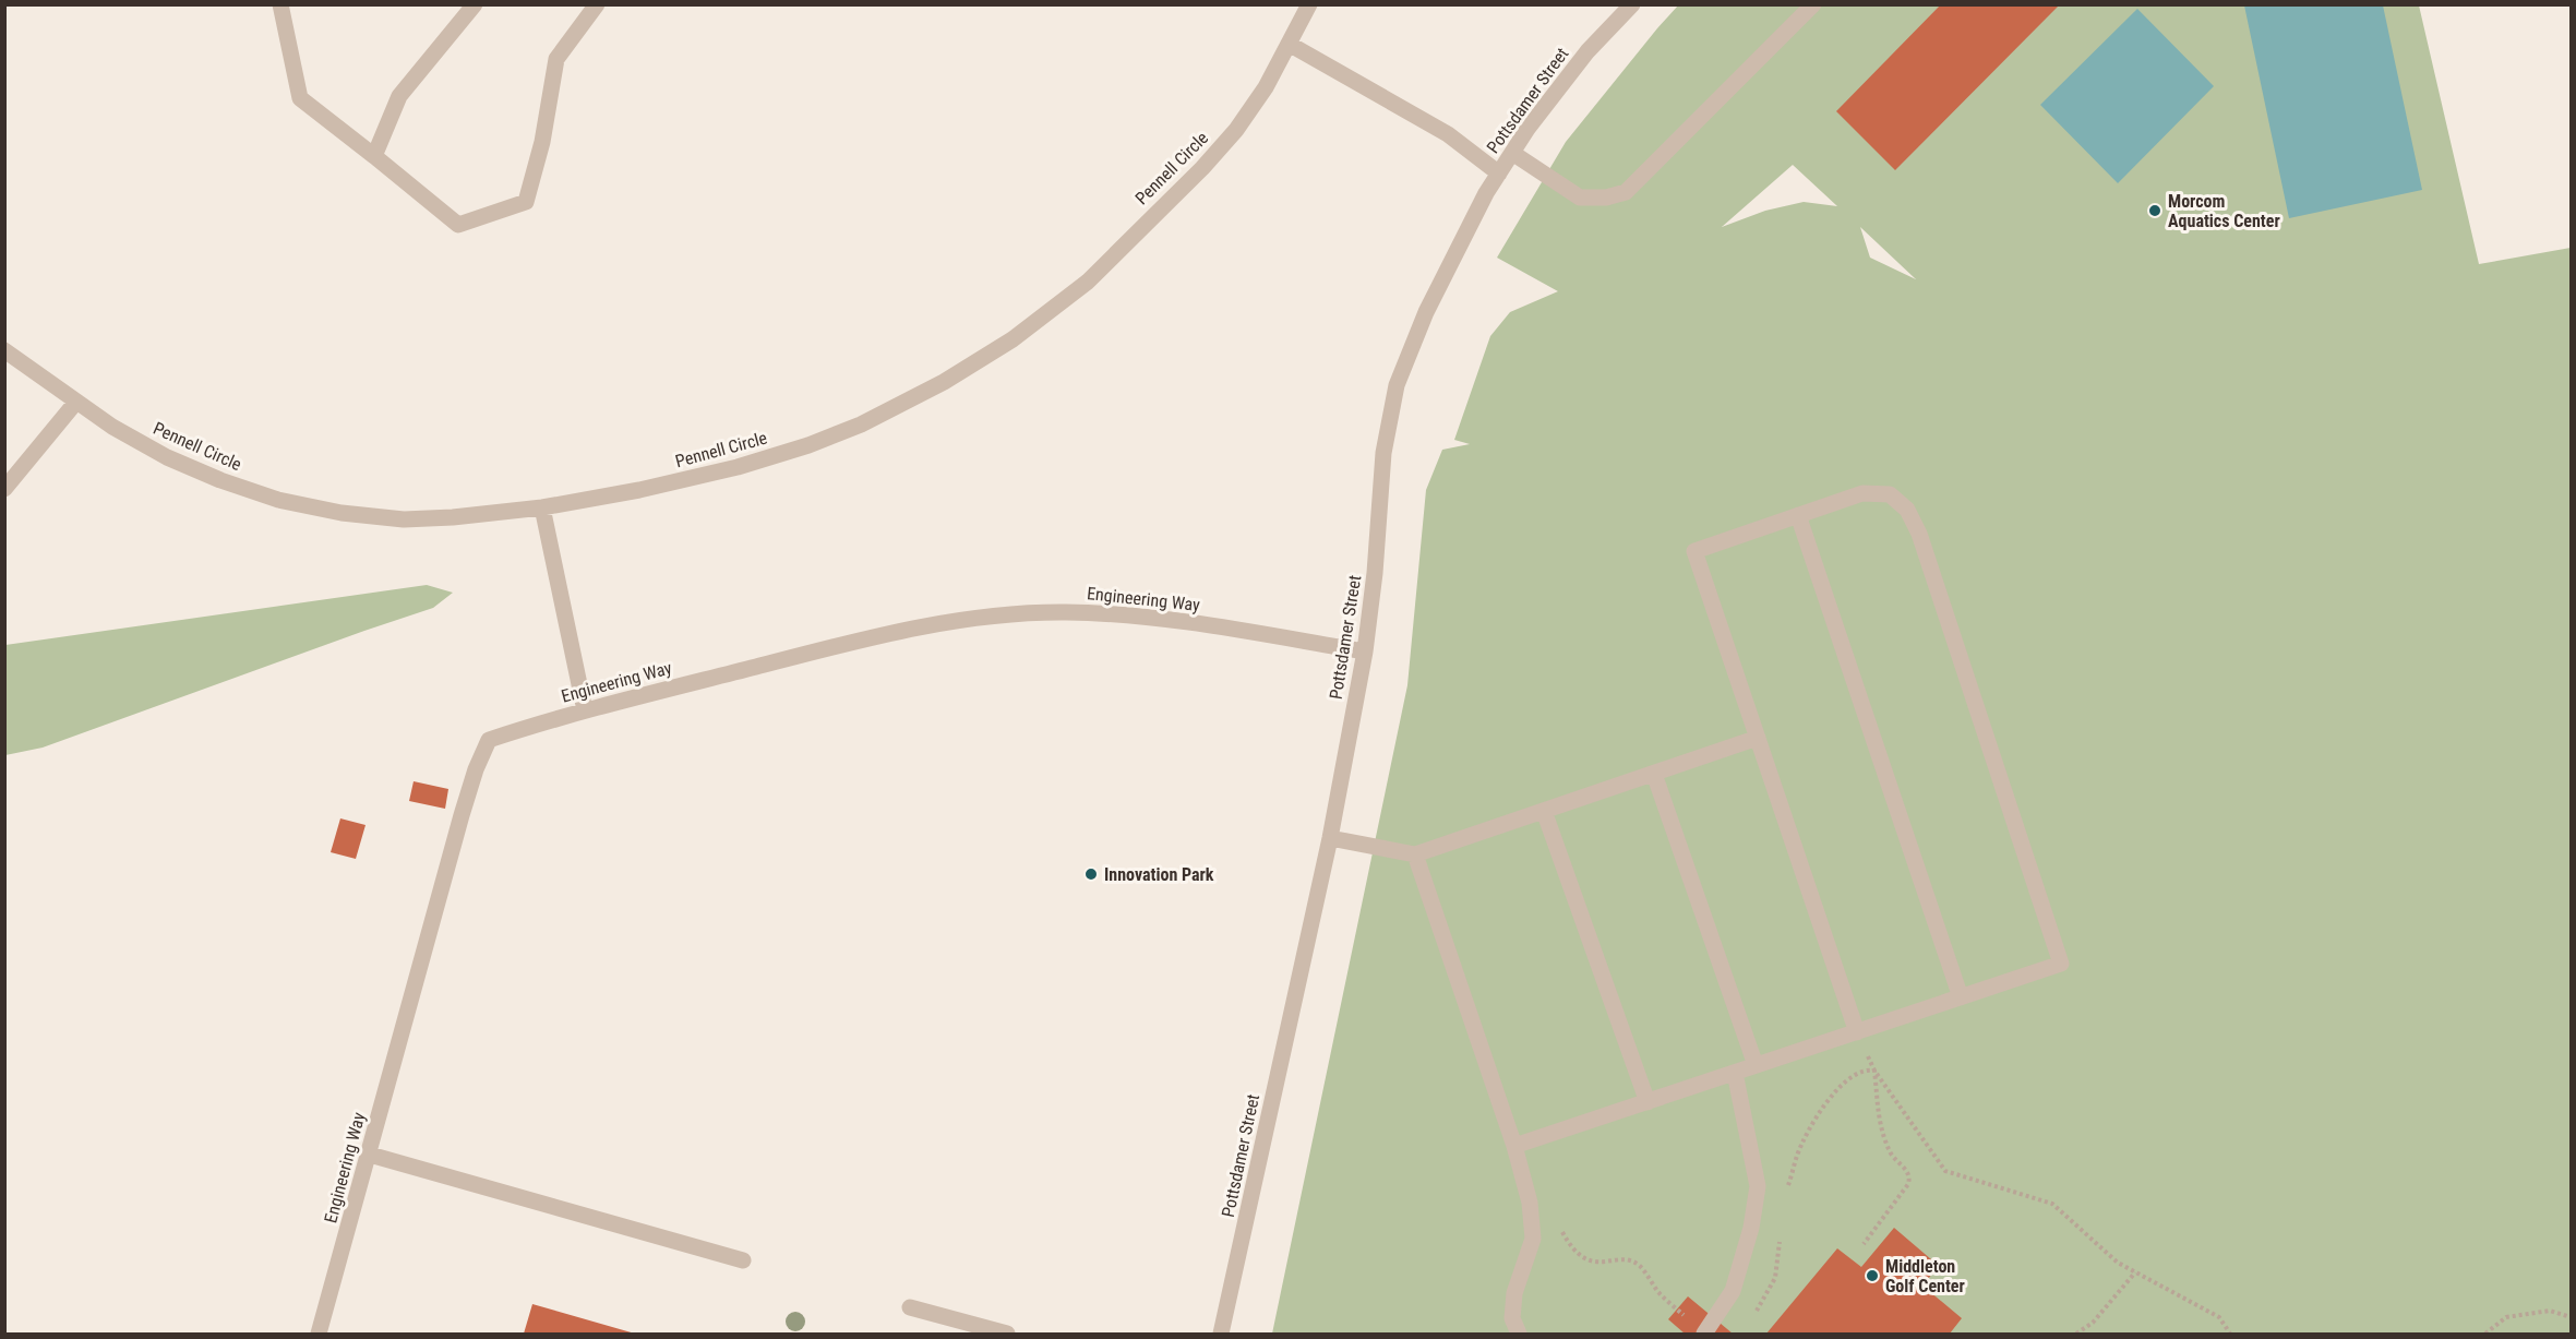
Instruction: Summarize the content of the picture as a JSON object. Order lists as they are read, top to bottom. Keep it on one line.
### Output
{"streets":{"street":["Pottsdamer Street","Pennell Circle","Engineering Way"]},"crossings":[["Pottsdamer Street","Engineering Way"]],"places":["Morcom Aquatics Center","Innovation Park","Middleton Golf Center"]}
